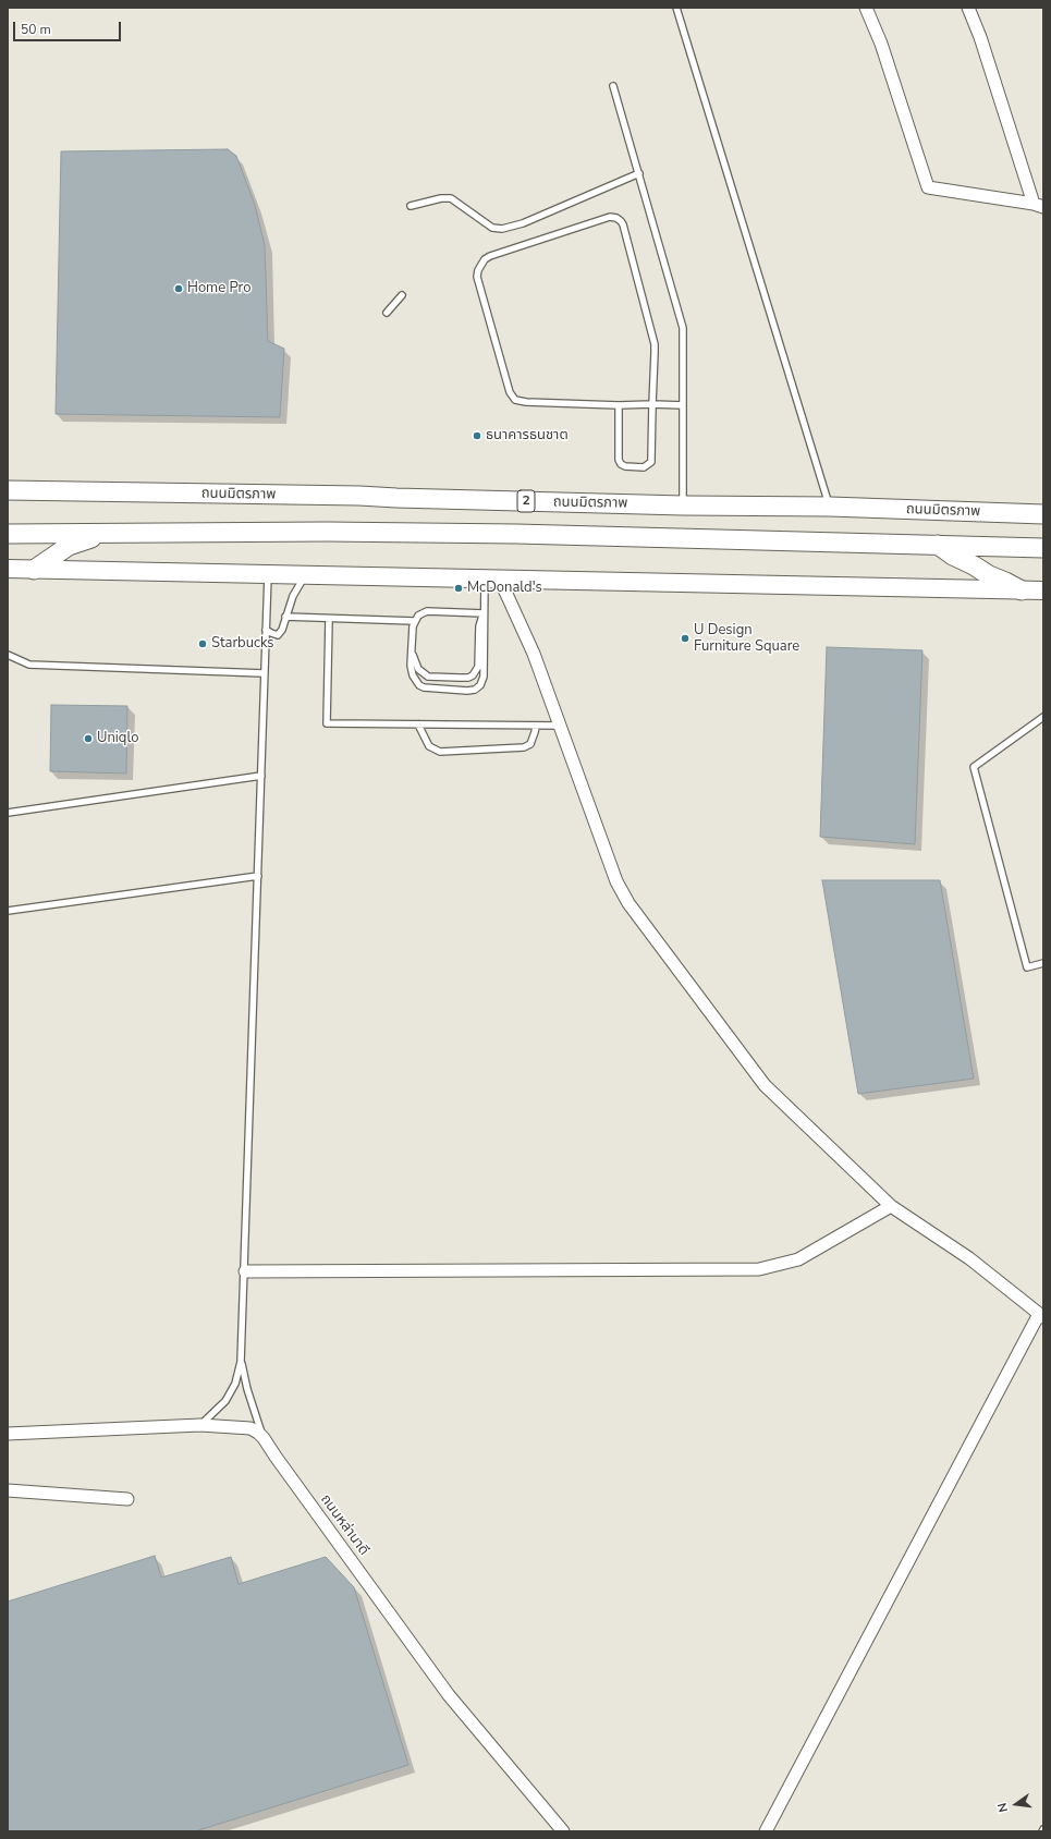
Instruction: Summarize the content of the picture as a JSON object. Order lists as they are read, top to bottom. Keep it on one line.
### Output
{"streets":{"main road":["ถนนมิตรภาพ","2"],"street":["ถนนหล่านาดี"]},"places":["Home Pro","ธนาคารธนชาต","McDonald's","U Design Furniture Square","Starbucks","Uniqlo"],"scale_bar":"50 m","north":"left"}
